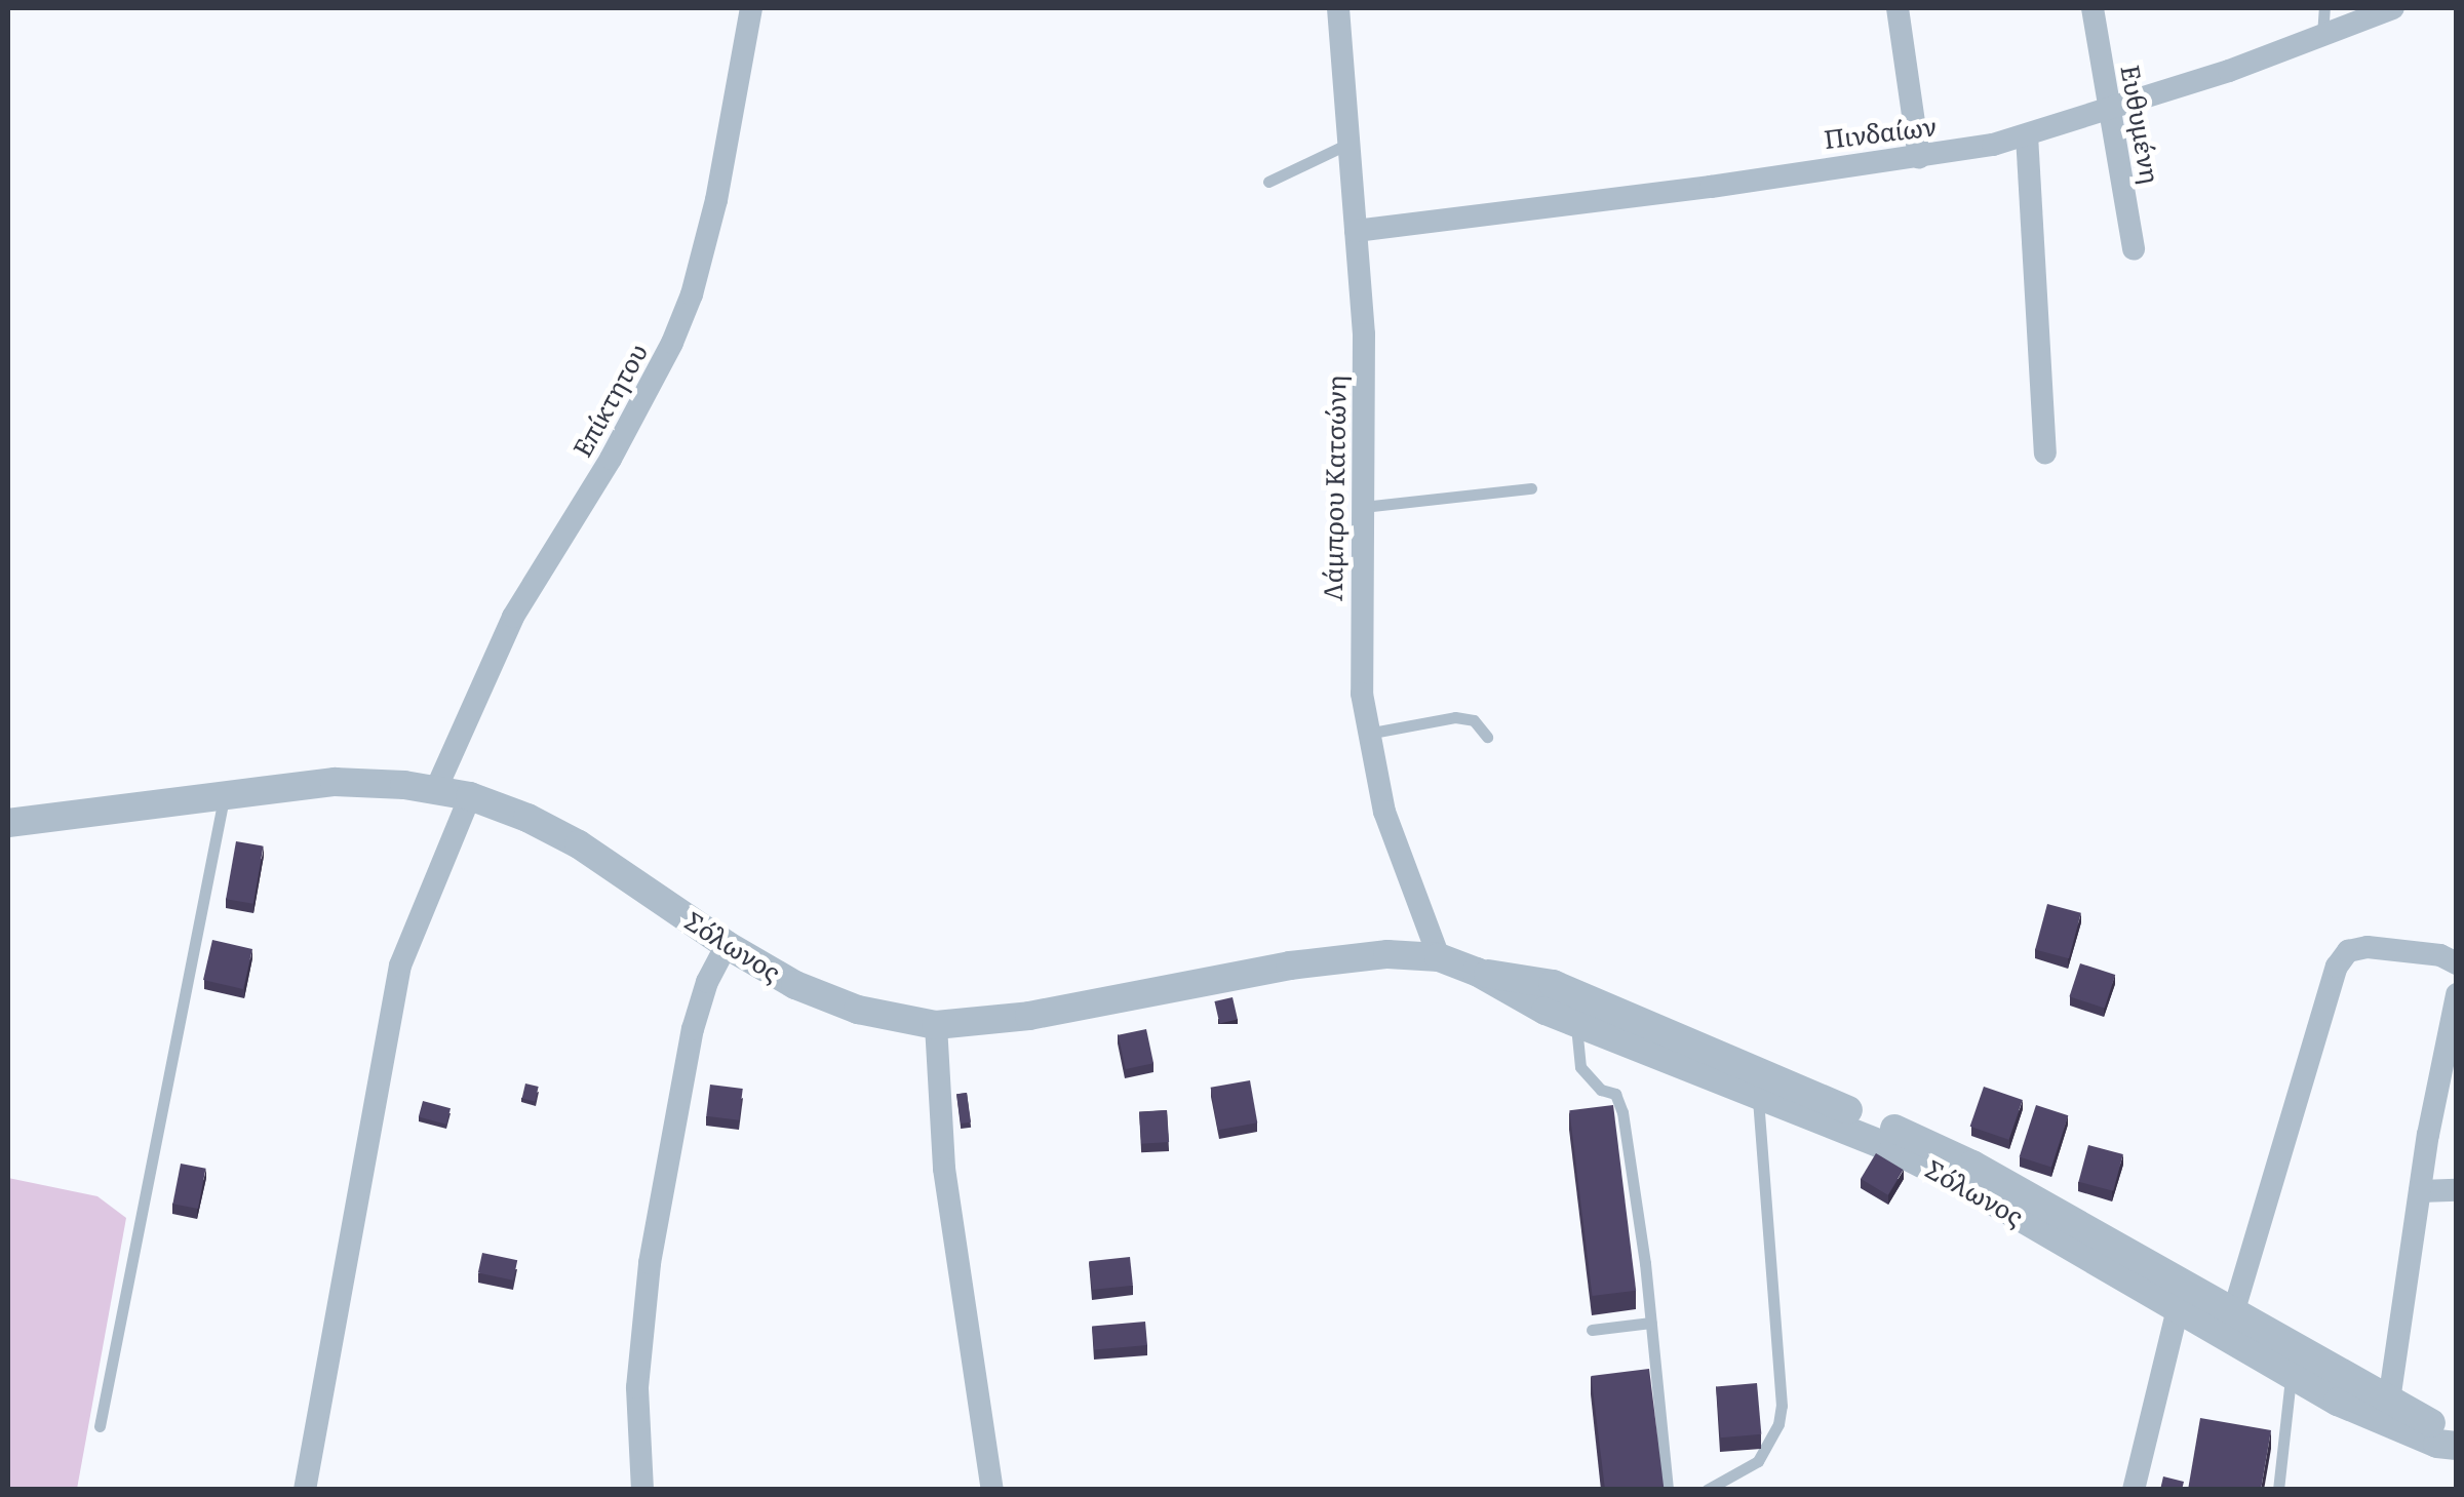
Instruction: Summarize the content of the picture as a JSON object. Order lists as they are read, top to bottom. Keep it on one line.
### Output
{"streets":{"street":["Ευθυμένη","Πινδαίων","Επίκτητου","Λάμπρου Κατσώνη","Σόλωνος"]},"crossings":[["Ευθυμένη","Πινδαίων"],["Πινδαίων","Λάμπρου Κατσώνη"],["Επίκτητου","Σόλωνος"],["Λάμπρου Κατσώνη","Σόλωνος"]]}
